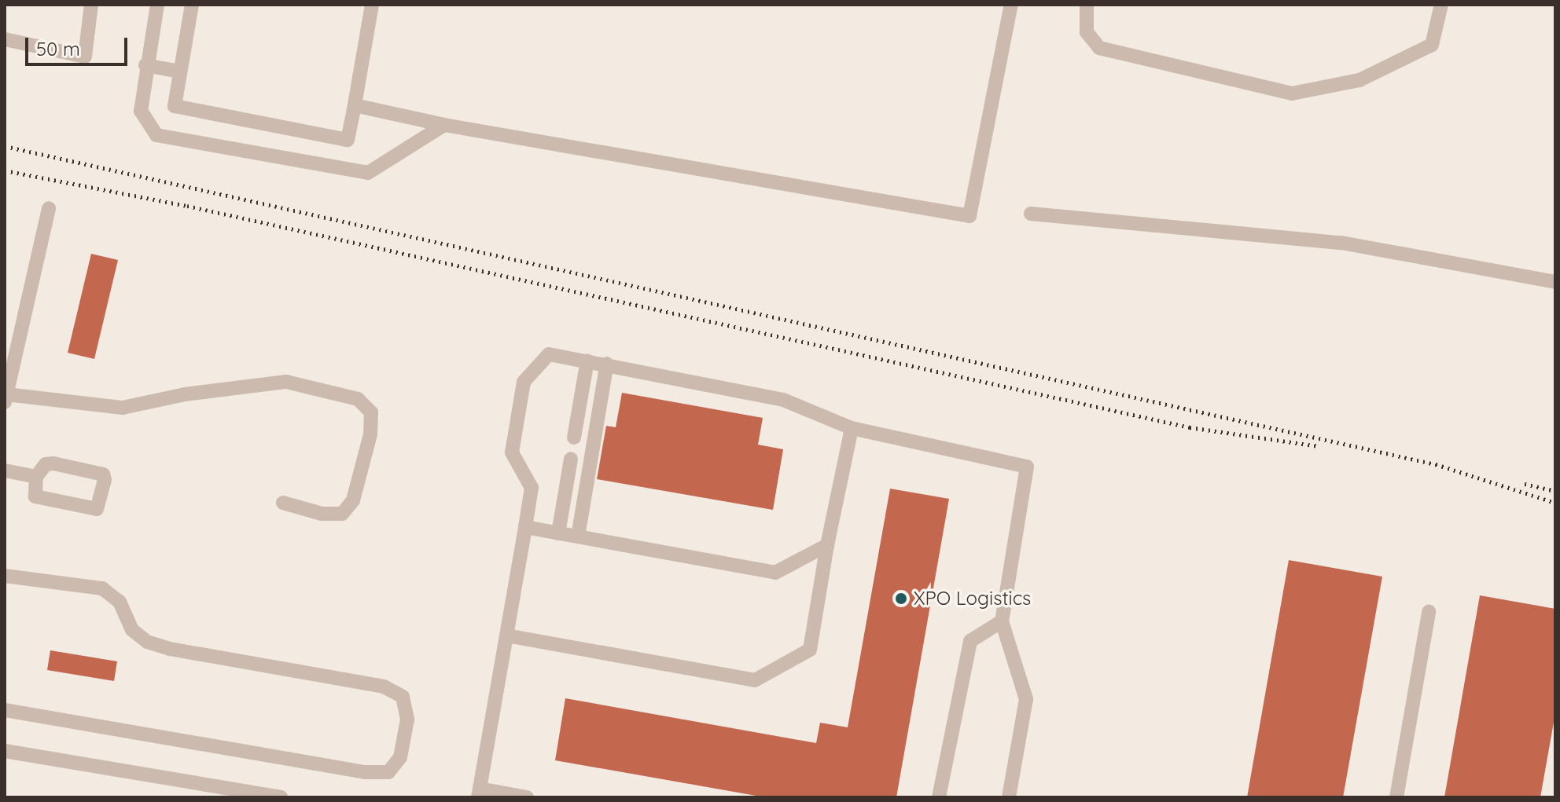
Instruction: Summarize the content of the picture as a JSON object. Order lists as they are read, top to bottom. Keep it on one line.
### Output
{"places":["XPO Logistics"],"scale_bar":"50 m"}
